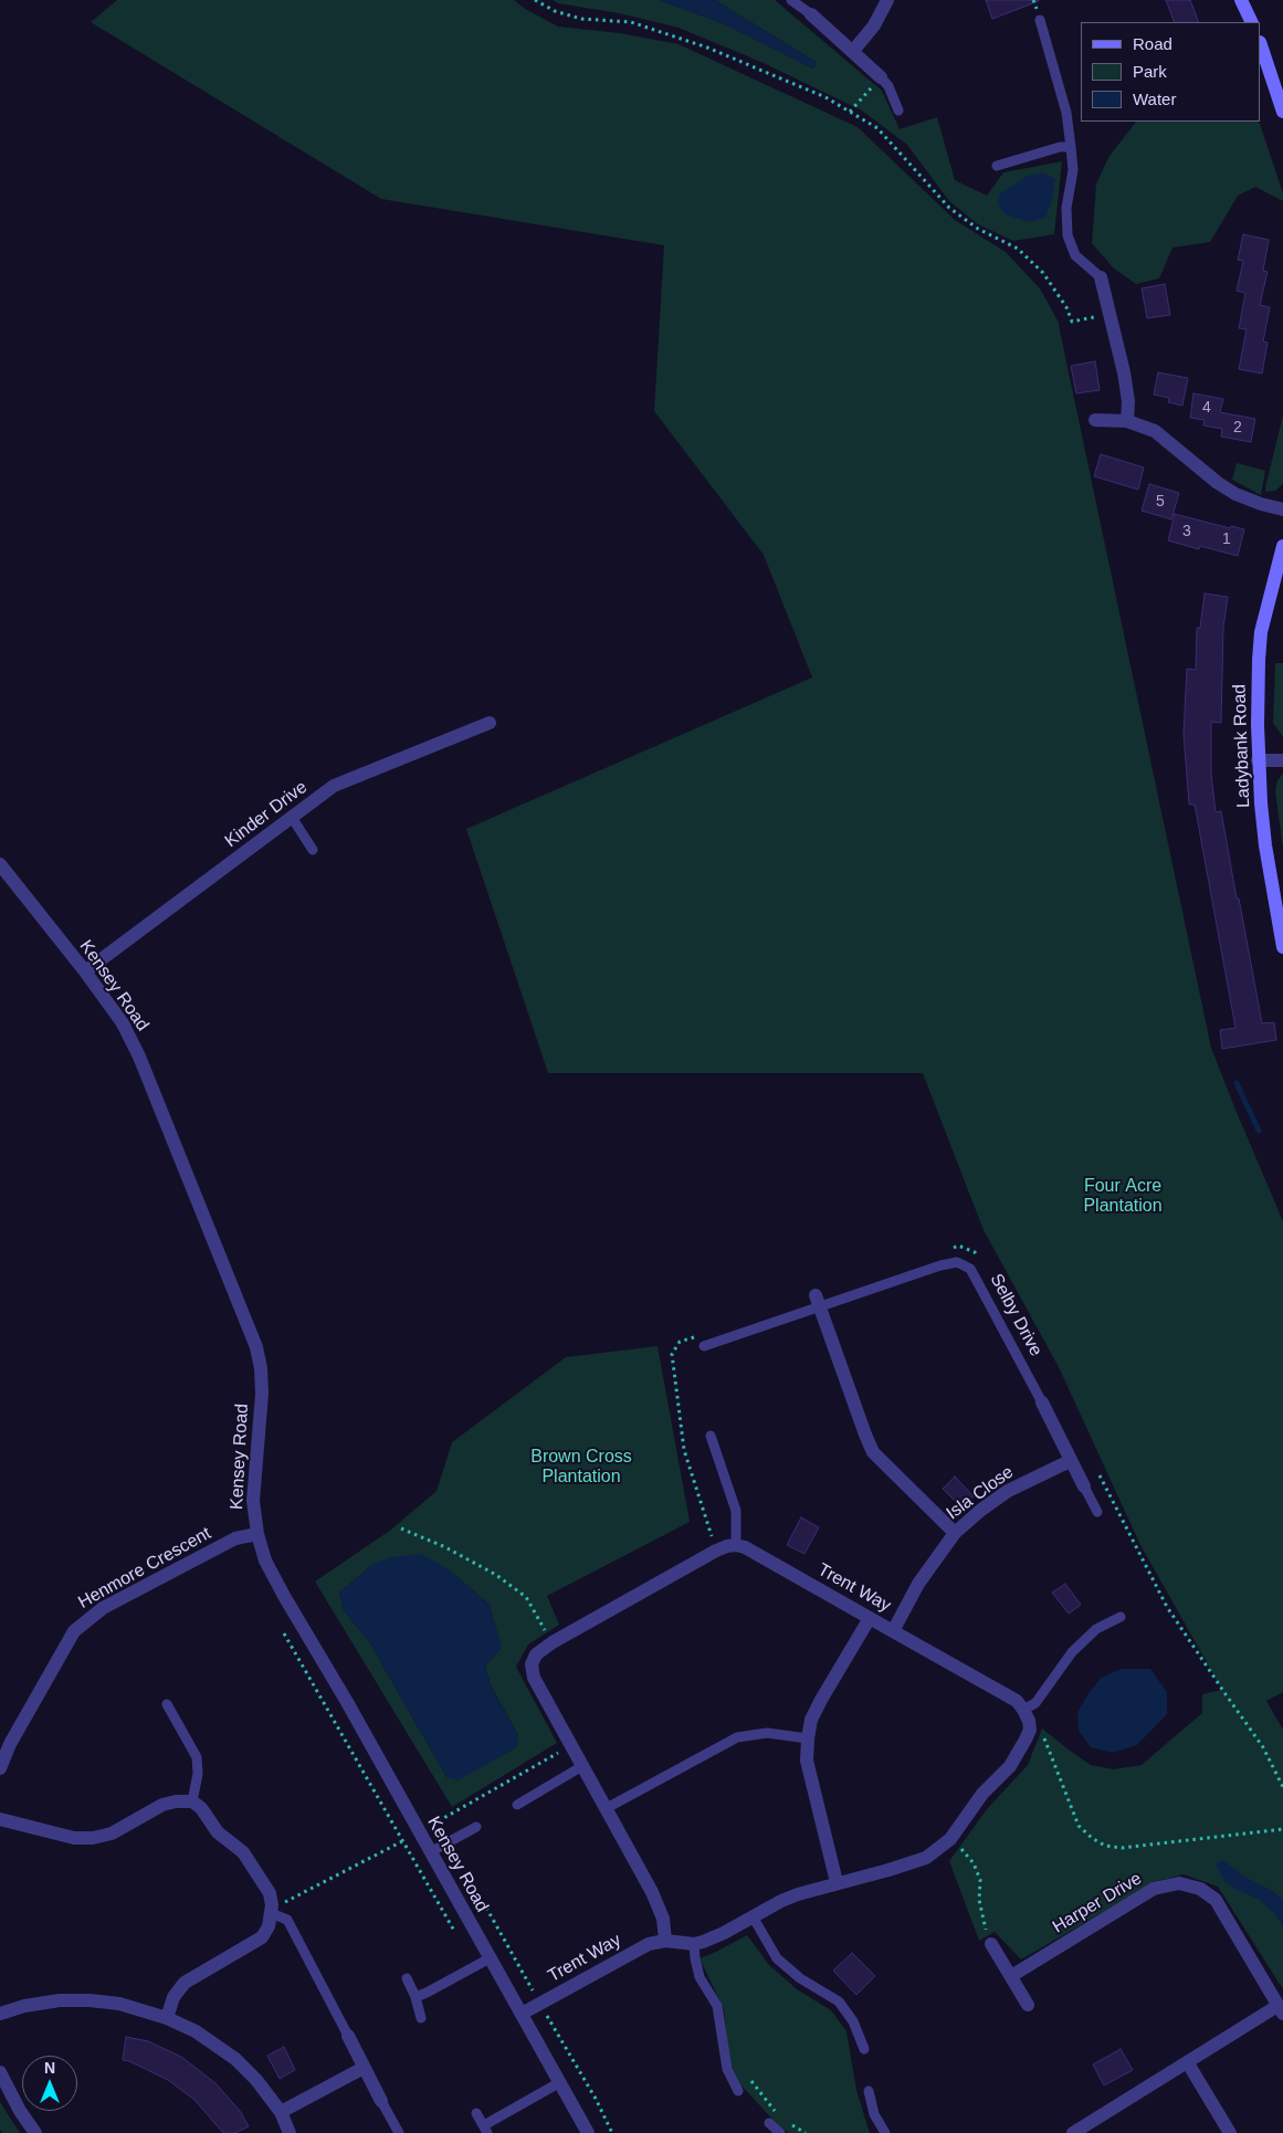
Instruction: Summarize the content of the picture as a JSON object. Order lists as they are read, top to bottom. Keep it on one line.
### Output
{"streets":{"street":["Ladybank Road","Kinder Drive","Kensey Road","Isla Close","Henmore Crescent","Trent Way","Harper Drive"],"lane":["Selby Drive"]},"crossings":[["Kinder Drive","Kensey Road"],["Kensey Road","Henmore Crescent"],["Kensey Road","Trent Way"],["Isla Close","Trent Way"]],"parks":["Four Acre Plantation","Brown Cross Plantation"],"house_numbers":["4","2","5","3","1"],"legend":["Road","Park","Water"],"north":"top"}
